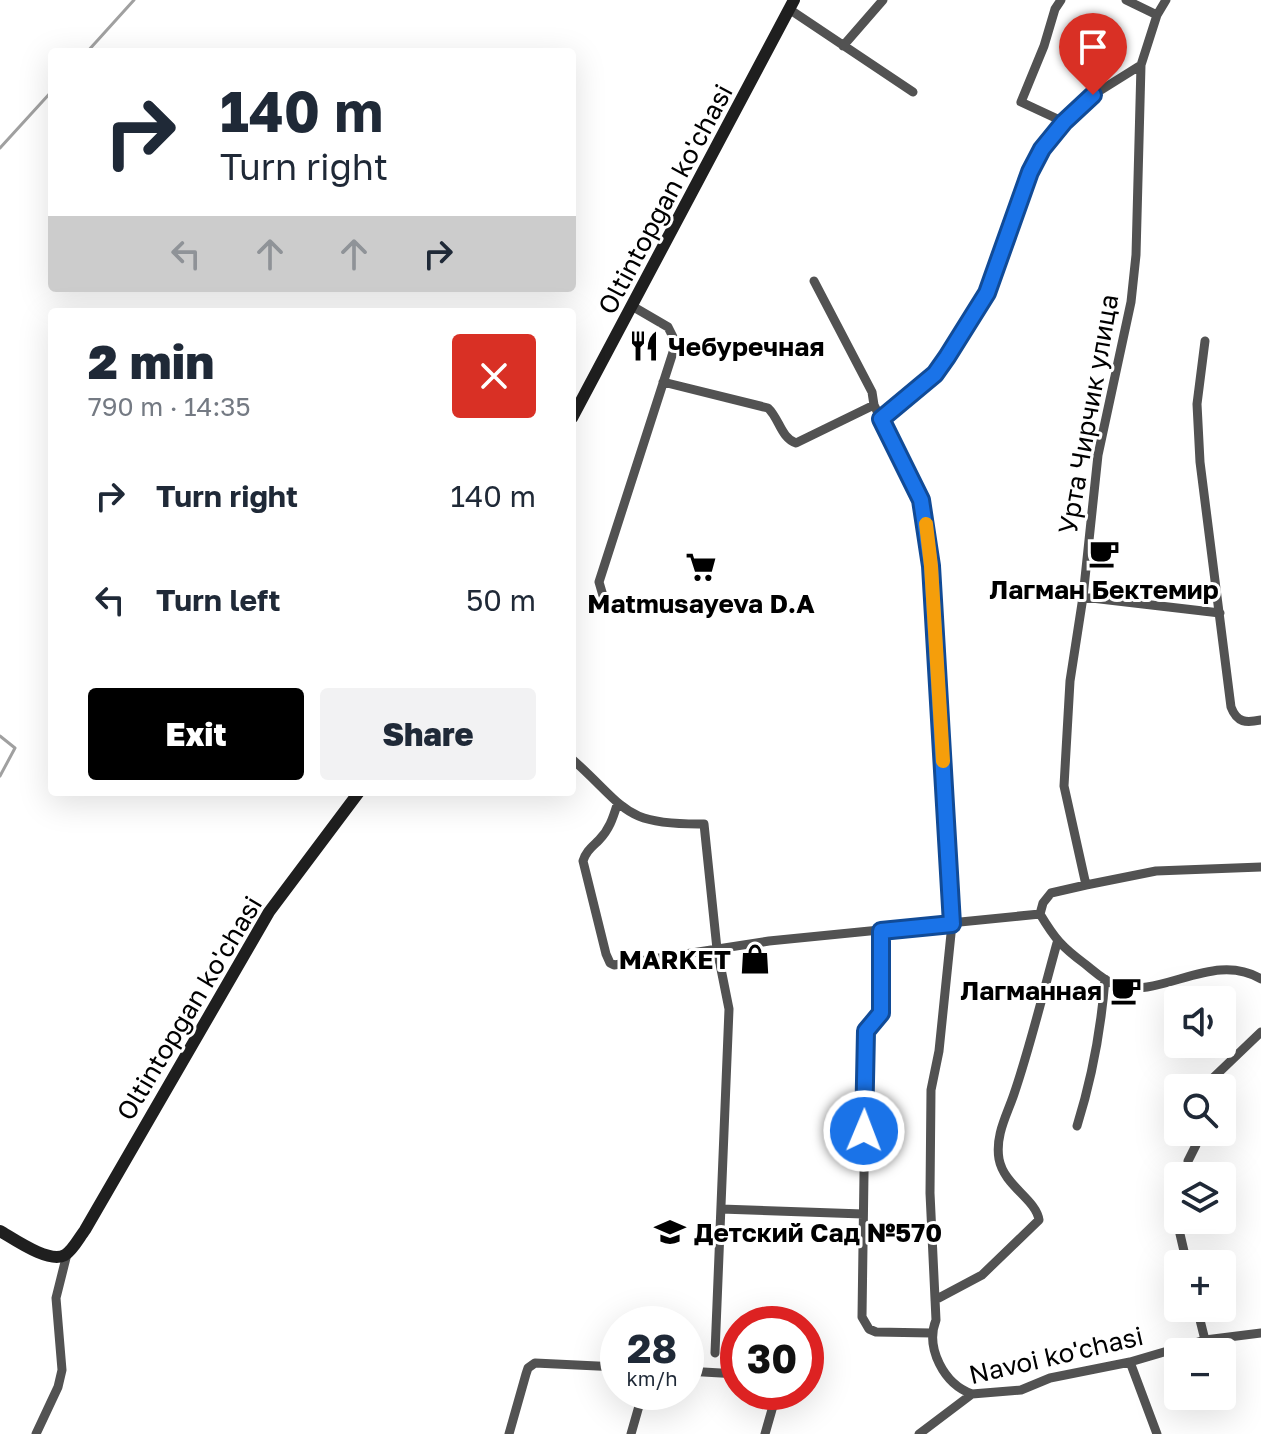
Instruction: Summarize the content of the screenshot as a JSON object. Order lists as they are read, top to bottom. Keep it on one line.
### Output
{"streets":{"street":["Oltintopgan ko'chasi","Урта Чирчик улица","Navoi ko'chasi"]},"places":{"restaurant":["Чебуречная"],"cafe":["Лагман Бектемир","Лагманная"],"supermarket":["Matmusayeva D.A"],"shop":["MARKET"],"school or university":["Детский Сад №570"]},"page":{"turn":["140 m","Turn right"],"heading":["2 min","790 m · 14:35"],"list":[{"name":"Turn right","value":"140 m"},{"name":"Turn left","value":"50 m"}],"buttons":["Exit","Share"],"map_buttons":["+","−"],"speed":"28 km/h","limit":"30"}}
